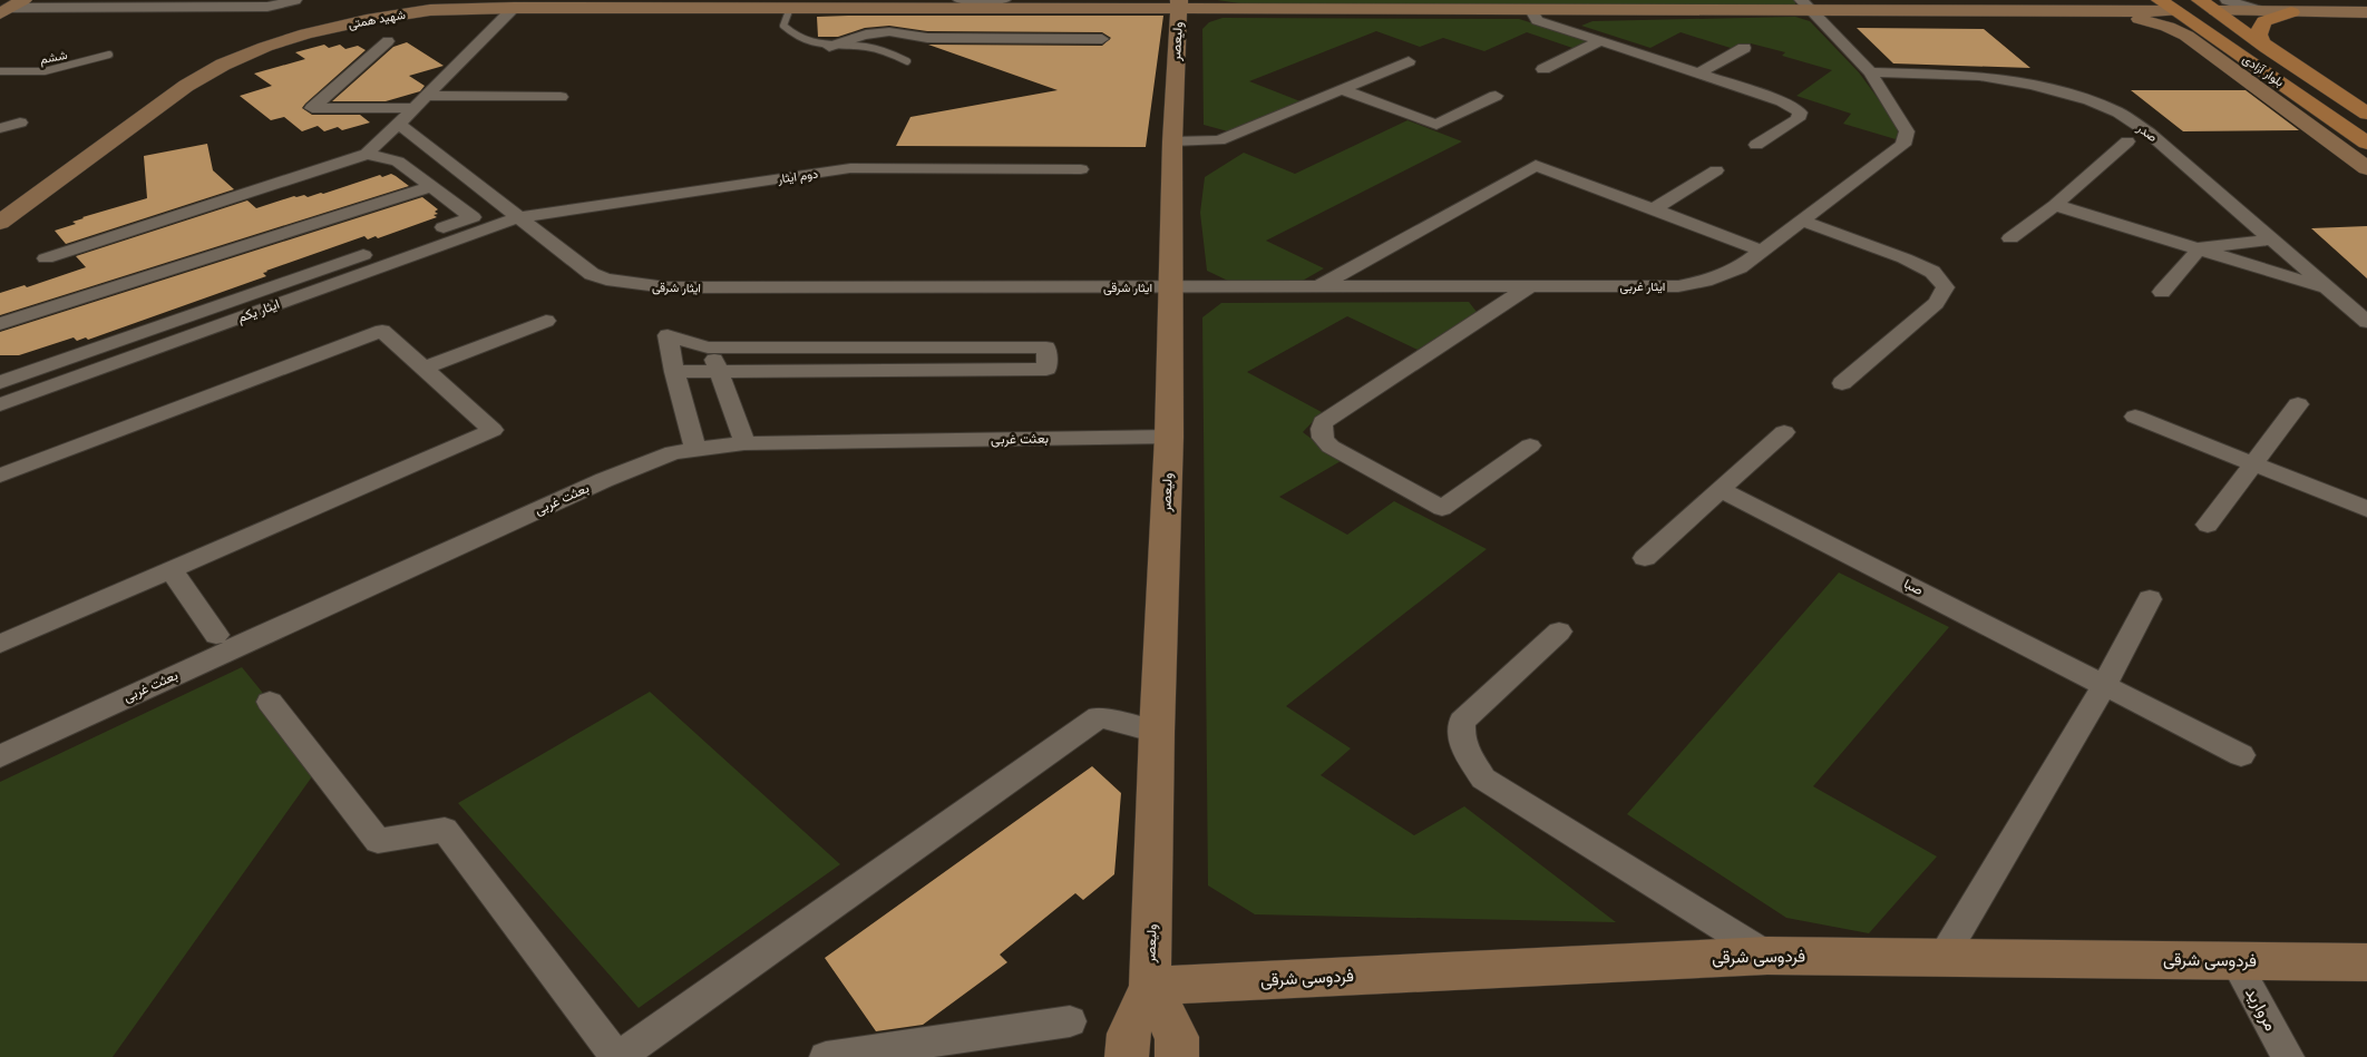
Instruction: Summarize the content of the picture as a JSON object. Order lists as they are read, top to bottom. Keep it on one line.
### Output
{"streets":{"main road":["شهید همتی","ولیعصر","بلوار آزادی","فردوسی شرقی"],"street":["صدر","دوم ایثار","ایثار غربی","ایثار شرقی","ایثار یکم","بعثت غربی","صبا","مروارید"],"lane":["ششم"]},"crossings":[["شهید همتی","ولیعصر"],["شهید همتی","ایثار غربی"],["ولیعصر","ایثار غربی"],["ولیعصر","ایثار شرقی"],["ولیعصر","بعثت غربی"],["ولیعصر","فردوسی شرقی"],["صدر","ایثار غربی"],["دوم ایثار","ایثار شرقی"],["دوم ایثار","ایثار یکم"],["ایثار غربی","ایثار شرقی"],["ایثار شرقی","ایثار یکم"],["فردوسی شرقی","مروارید"]]}
